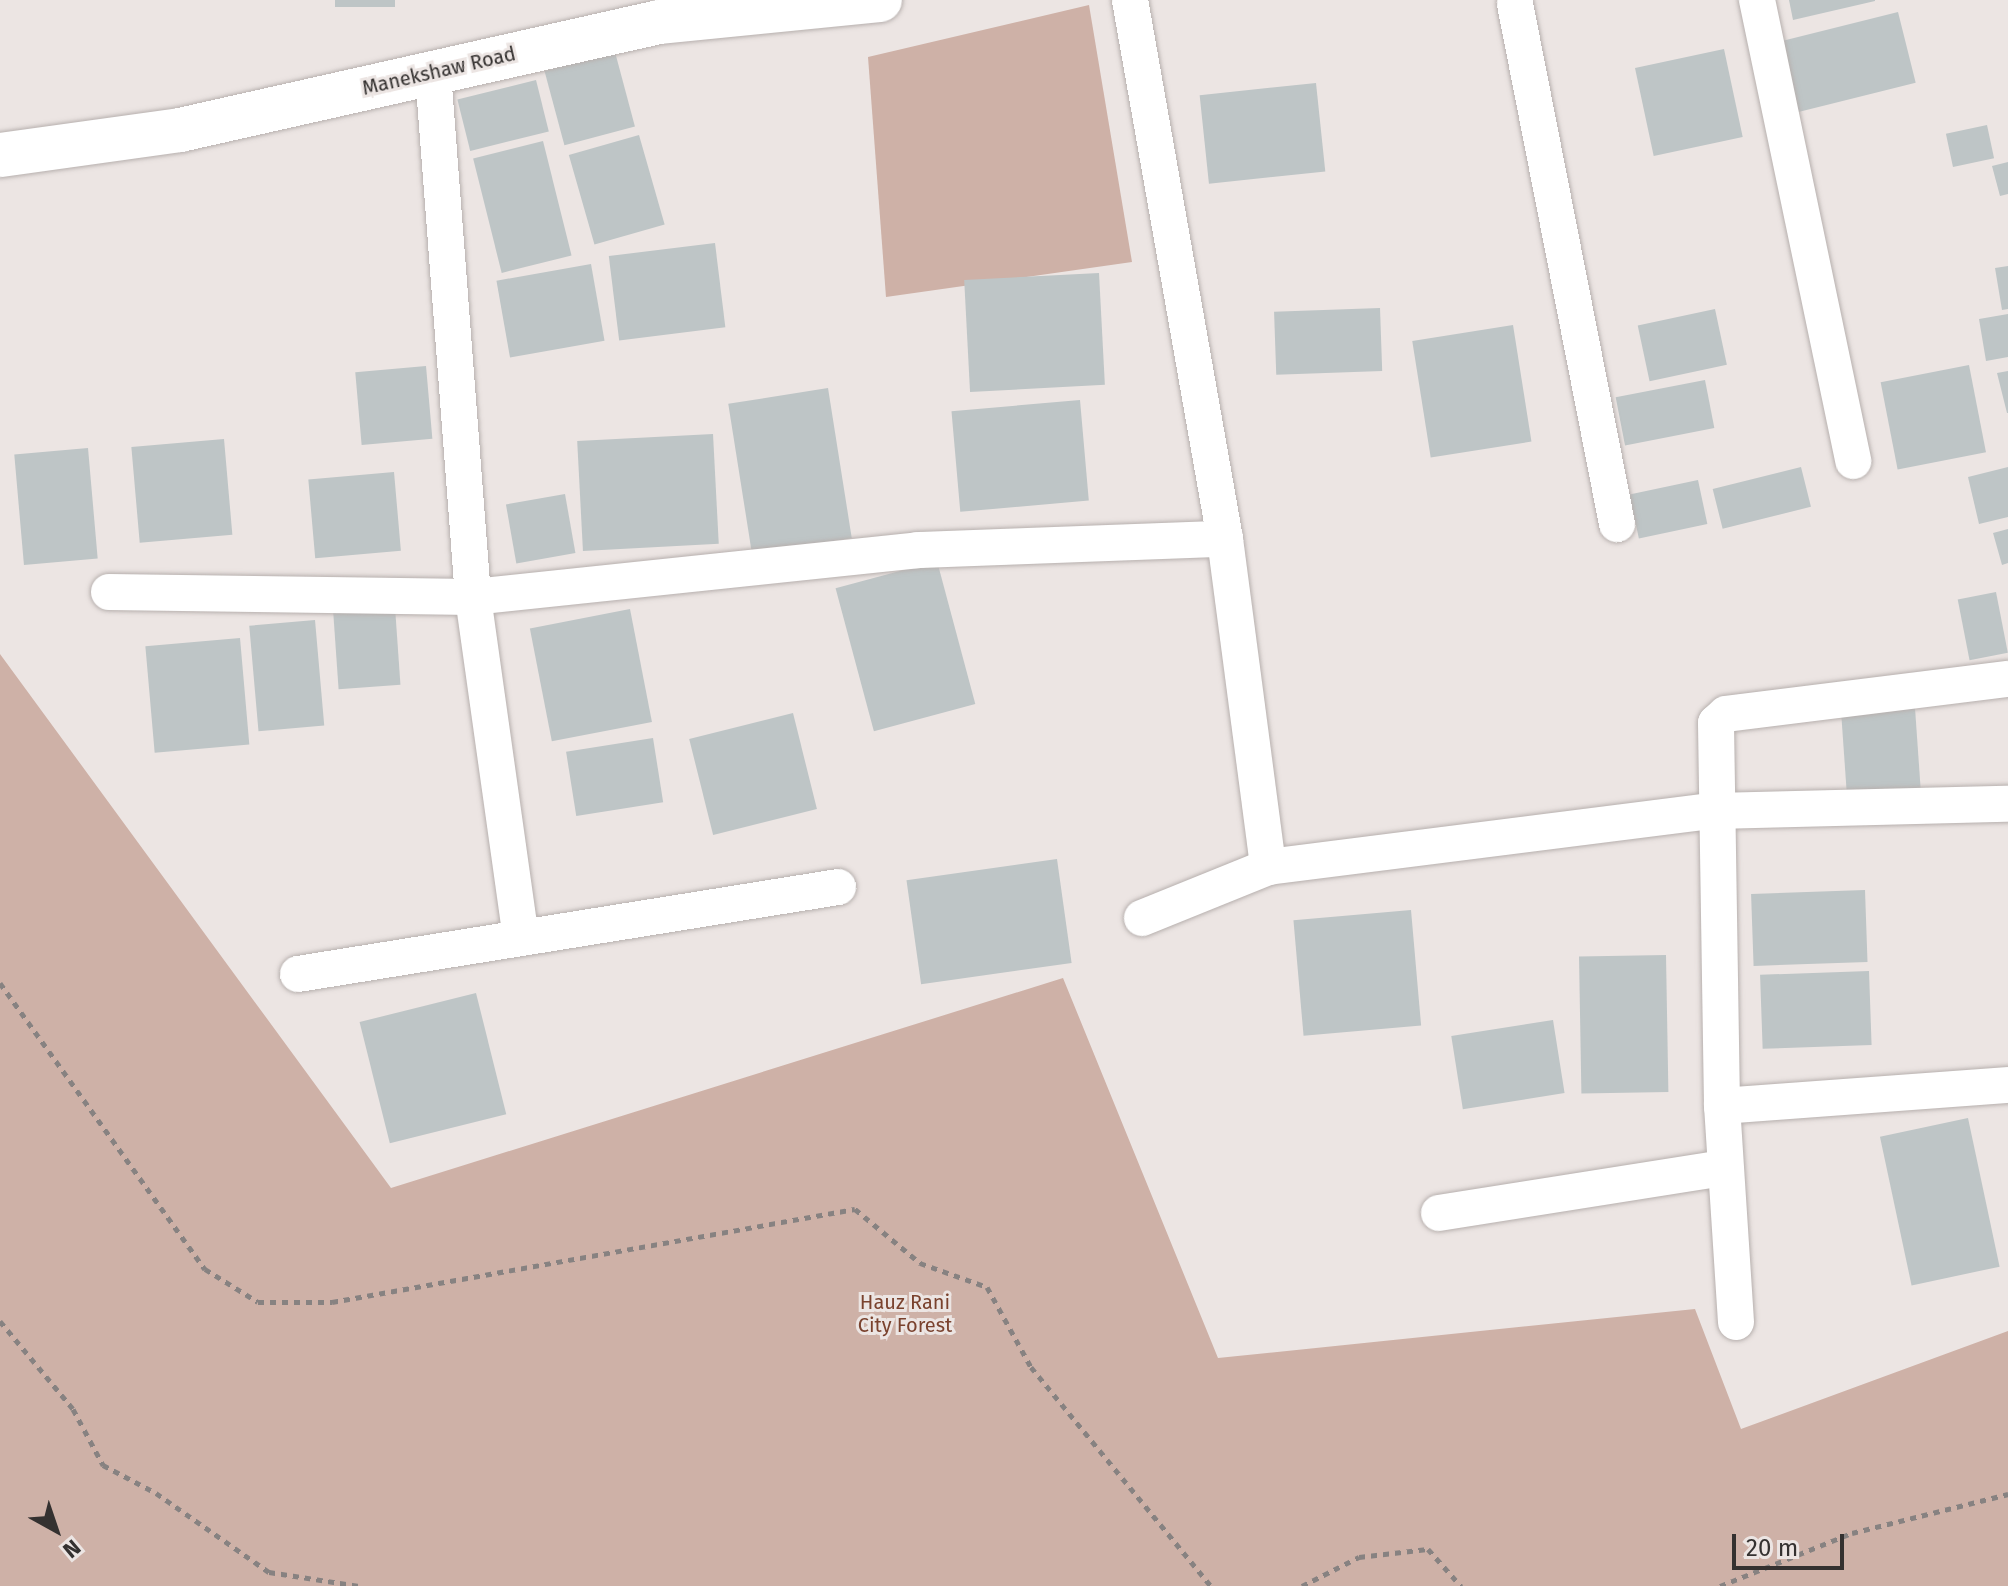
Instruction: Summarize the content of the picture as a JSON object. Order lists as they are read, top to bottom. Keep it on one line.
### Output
{"streets":{"street":["Manekshaw Road"]},"parks":["Hauz Rani City Forest"],"scale_bar":"20 m","north":"bottom right"}
